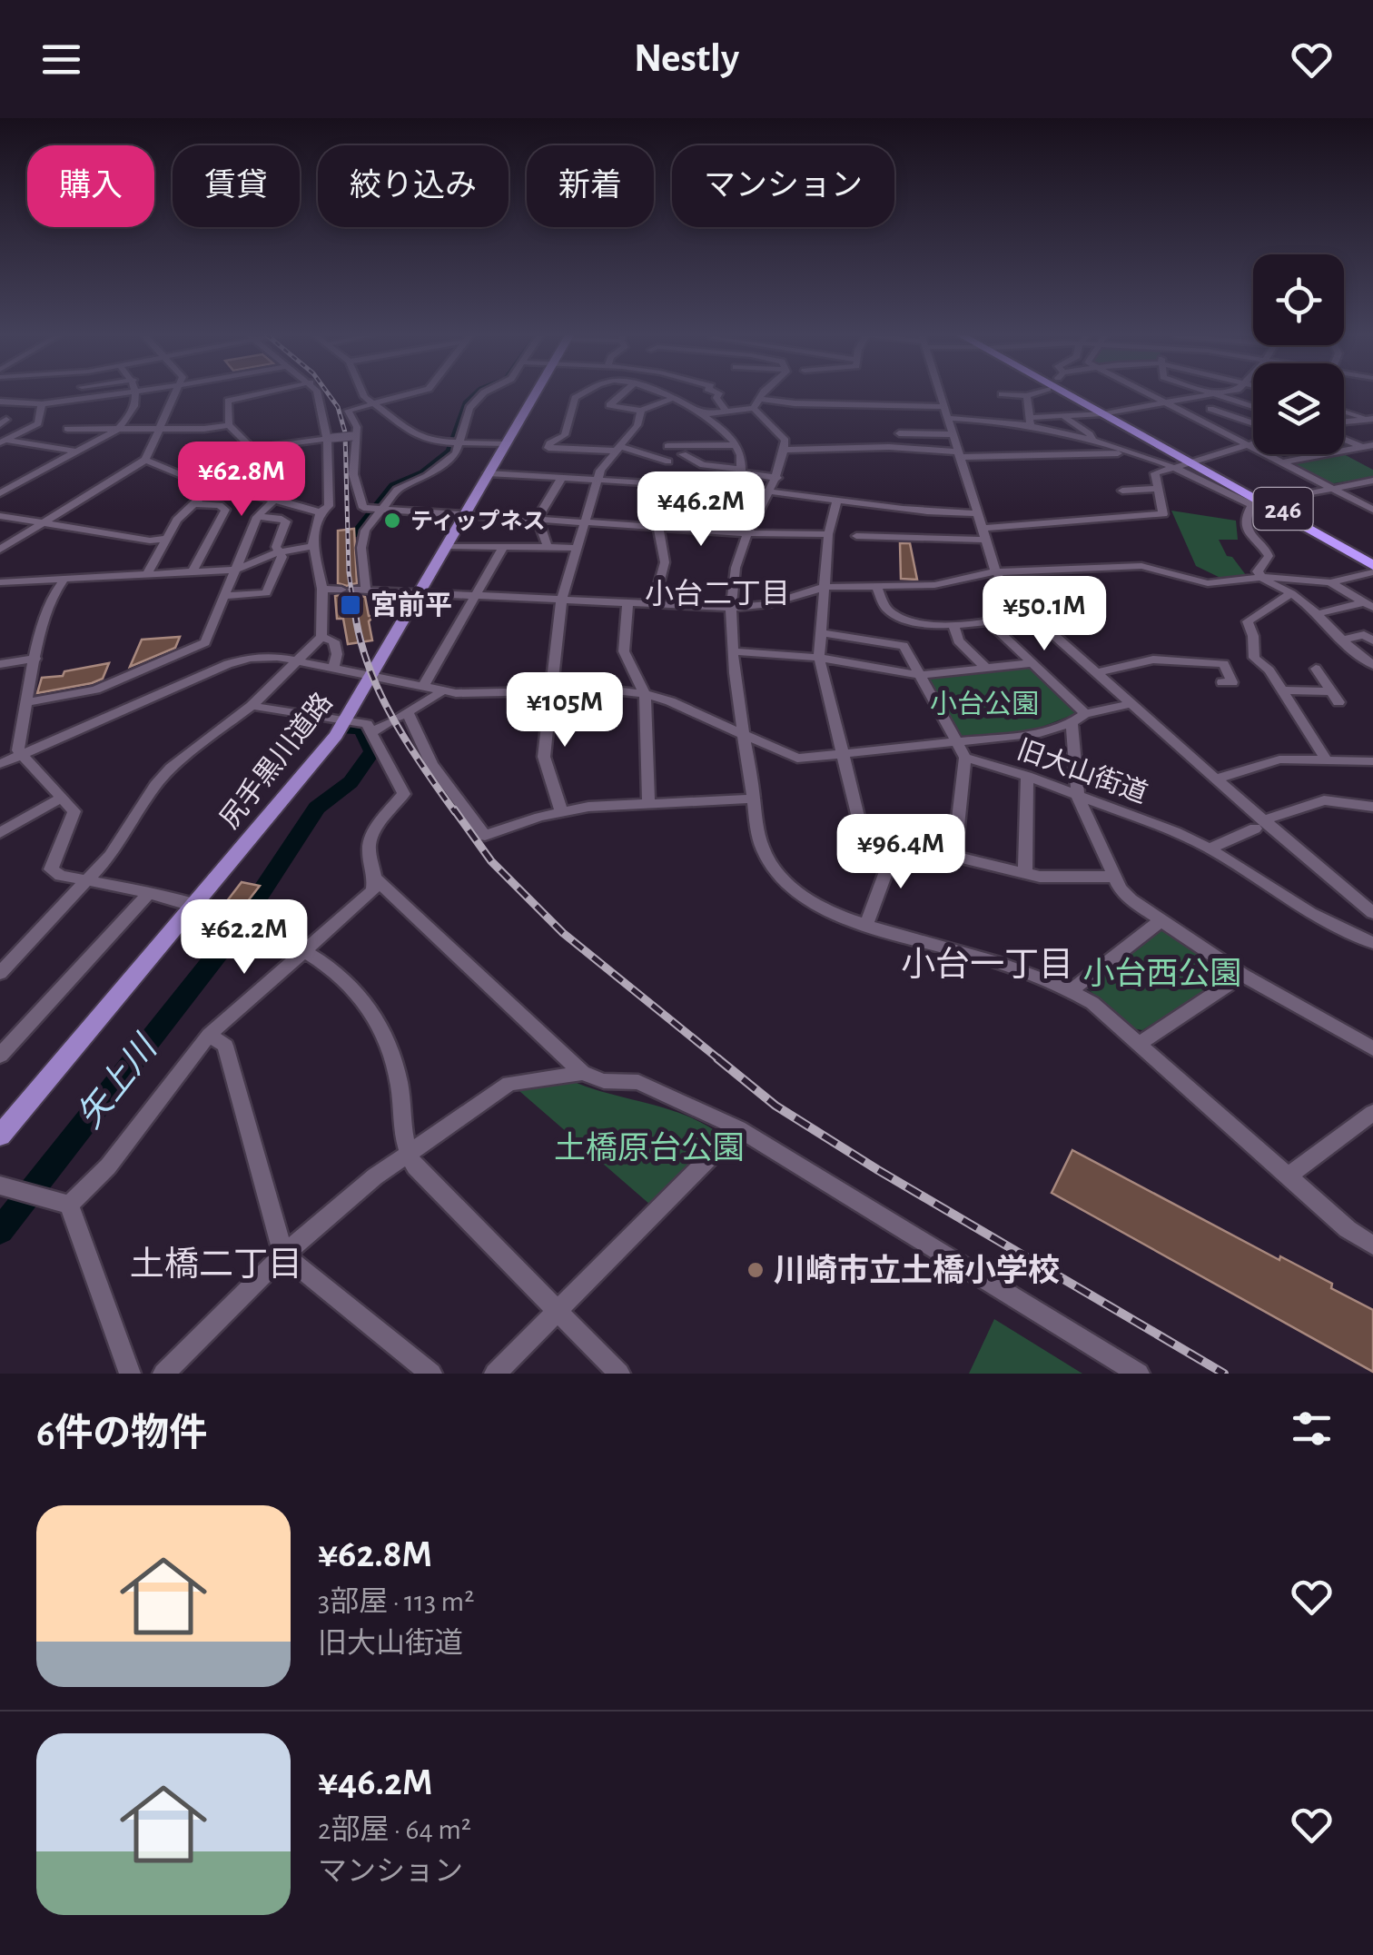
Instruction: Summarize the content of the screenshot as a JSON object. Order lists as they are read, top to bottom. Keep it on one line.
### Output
{"streets":{"highway":["246"],"main road":["尻手黒川道路"],"street":["旧大山街道"]},"districts":["小台二丁目","小台一丁目","土橋二丁目"],"water":["矢上川"],"parks":["小台公園","小台西公園","土橋原台公園"],"places":{"other":["ティップネス","川崎市立土橋小学校"],"transit":["宮前平"]},"page":{"header":"Nestly","chip":["購入","賃貸","絞り込み","新着","マンション"],"price":["¥62.8M","¥46.2M","¥50.1M","¥105M","¥96.4M","¥62.2M"],"heading":"6件の物件","list":[{"name":"¥62.8M","note":"3部屋 · 113 m² · 旧大山街道"},{"name":"¥46.2M","note":"2部屋 · 64 m² · マンション"}]}}
